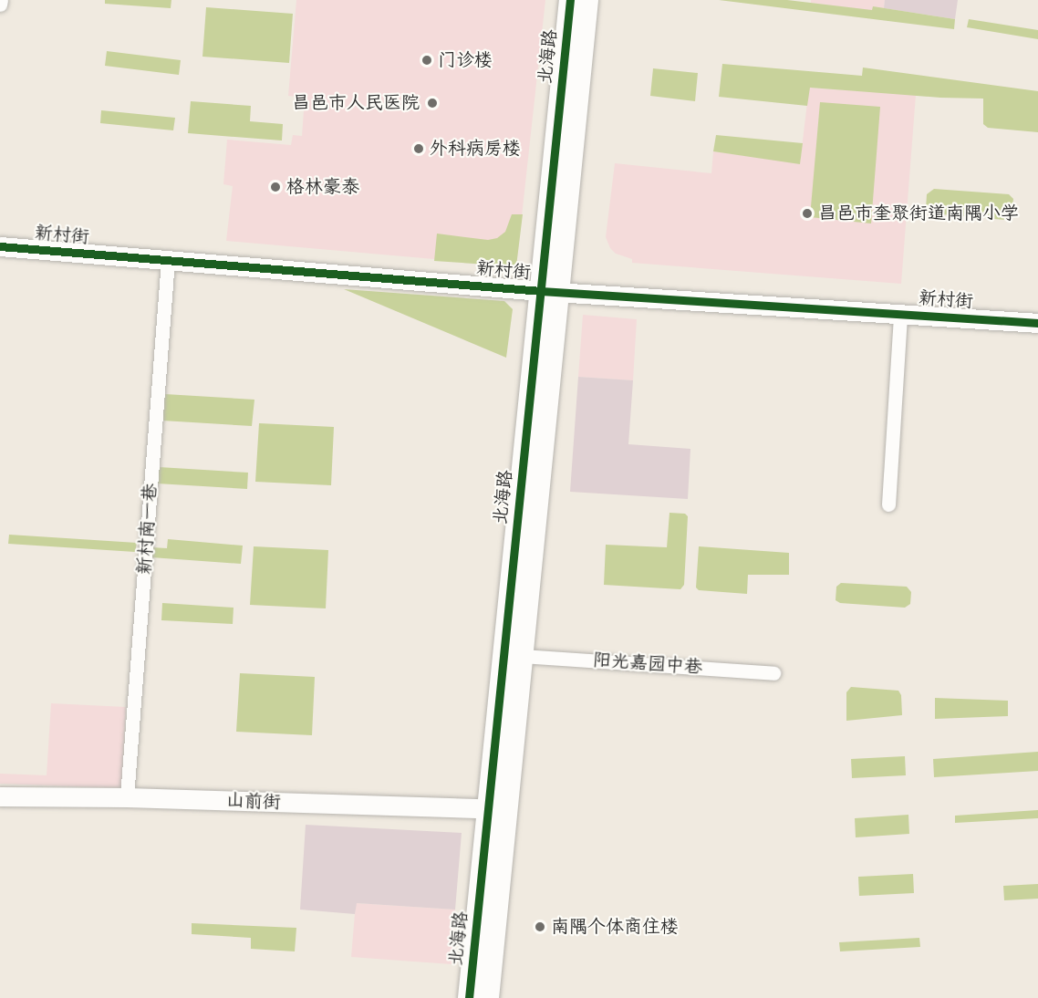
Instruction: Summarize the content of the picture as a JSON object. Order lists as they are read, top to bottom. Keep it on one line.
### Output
{"streets":{"main road":["北海路"],"street":["新村街","新村南一巷","阳光嘉园中巷","山前街"]},"crossings":[["北海路","新村街"],["北海路","阳光嘉园中巷"],["北海路","山前街"],["新村街","新村南一巷"],["新村南一巷","山前街"]],"places":["门诊楼","昌邑市人民医院","外科病房楼","格林豪泰","昌邑市奎聚街道南隅小学","南隅个体商住楼"]}
